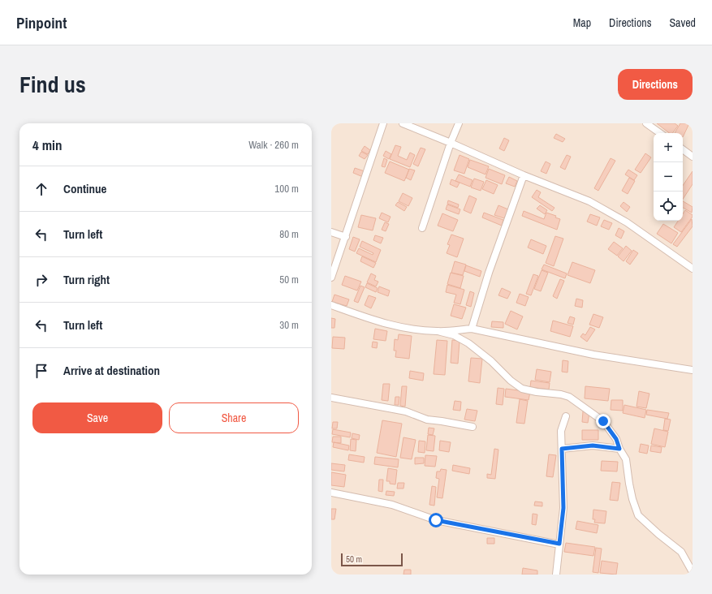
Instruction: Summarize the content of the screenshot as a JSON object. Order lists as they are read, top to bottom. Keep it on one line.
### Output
{"scale_bar":"50 m","page":{"header":"Pinpoint","nav":["Map","Directions","Saved"],"title":"Find us","buttons":["Directions",["Save","Share"]],"heading":["4 min","Walk · 260 m"],"map_buttons":["+","−"],"list":[["Continue","100 m"],["Turn left","80 m"],["Turn right","50 m"],["Turn left","30 m"],"Arrive at destination"],"scale":"50 m"}}
